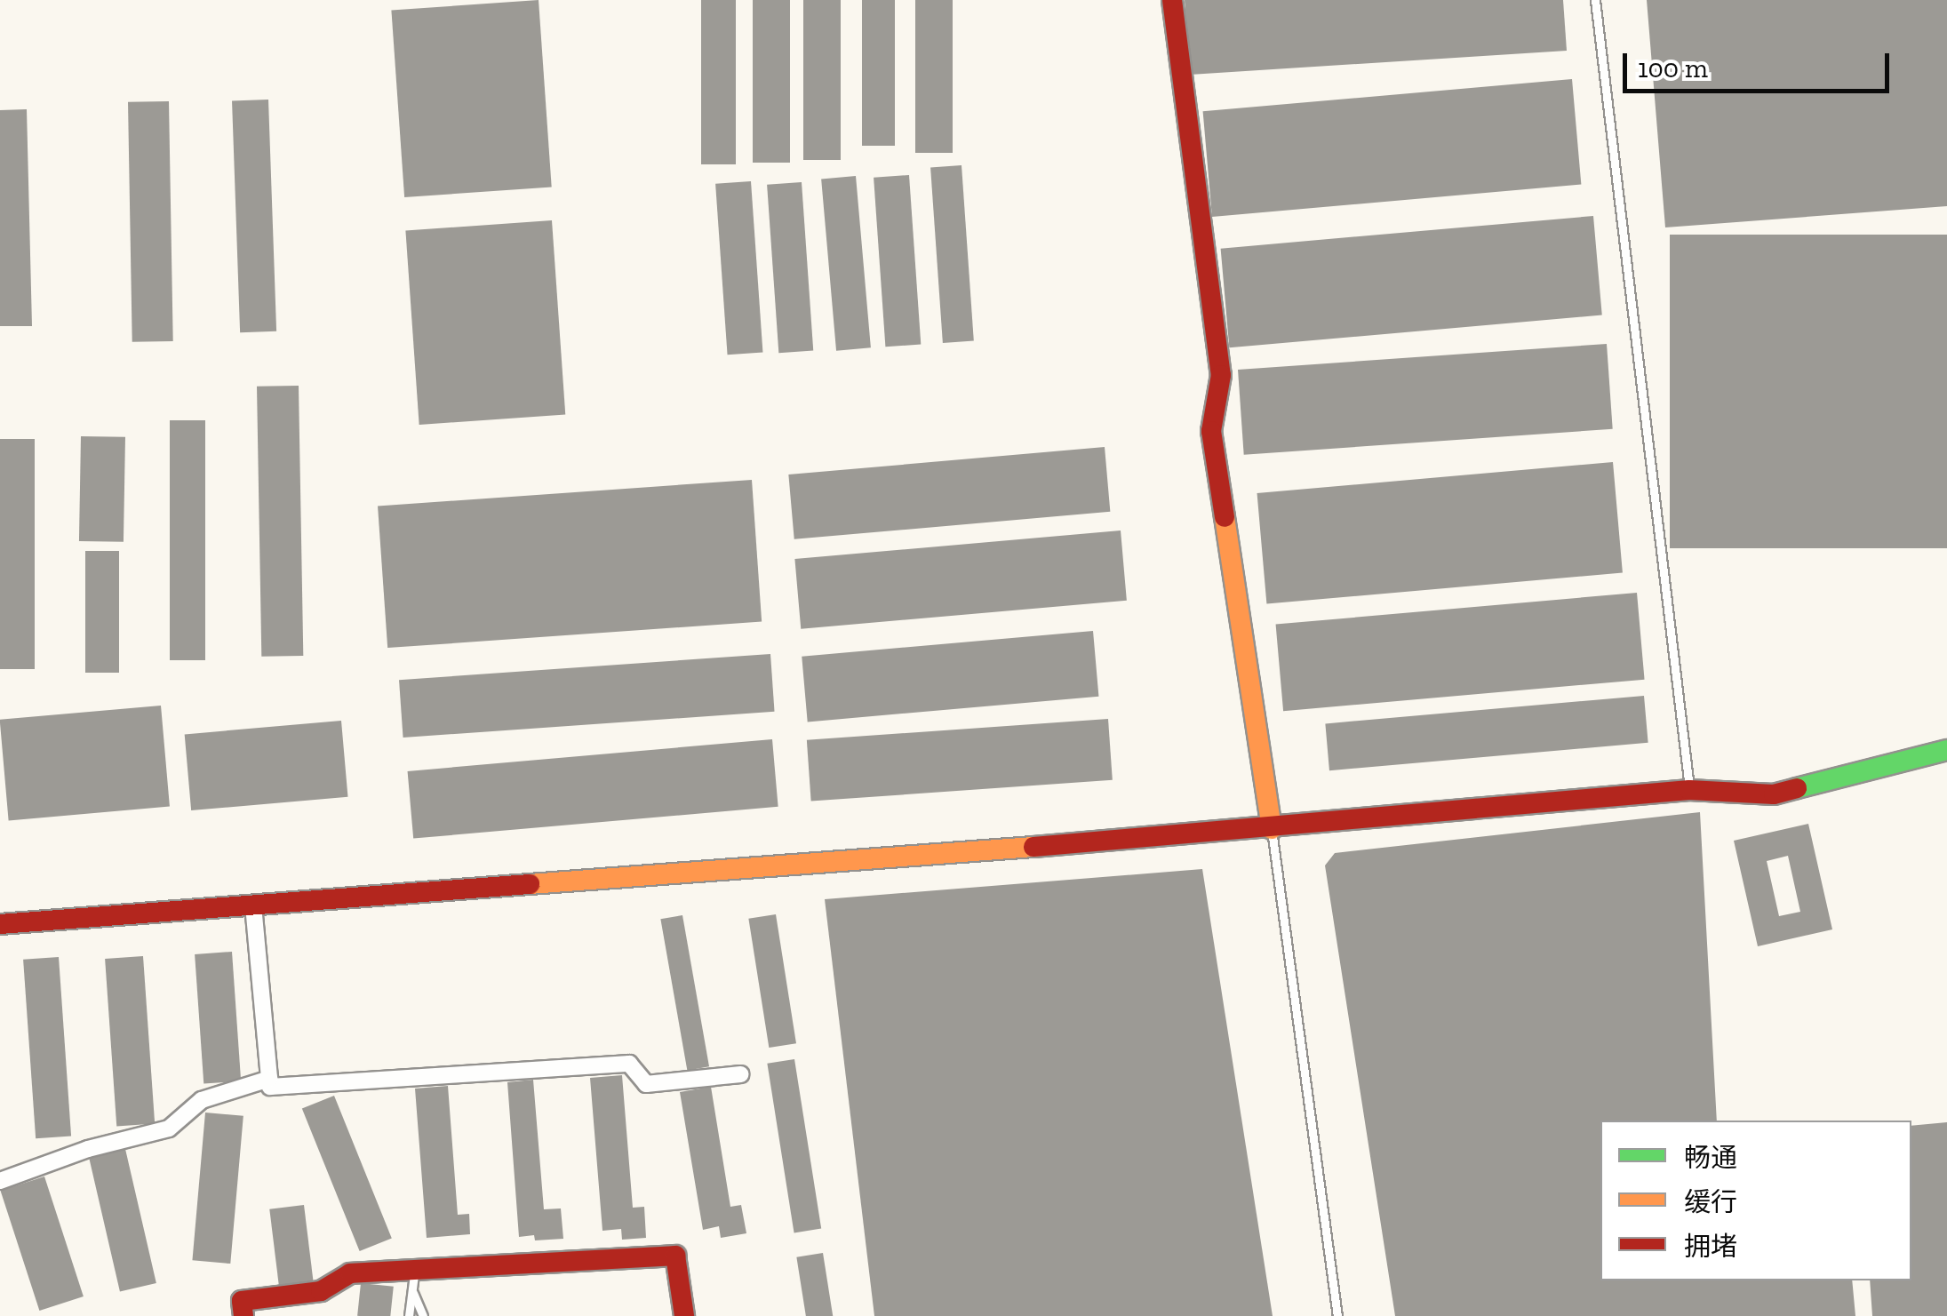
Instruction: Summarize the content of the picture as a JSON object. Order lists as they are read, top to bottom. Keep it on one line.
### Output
{"legend":["畅通","缓行","拥堵"],"scale_bar":"100 m"}
